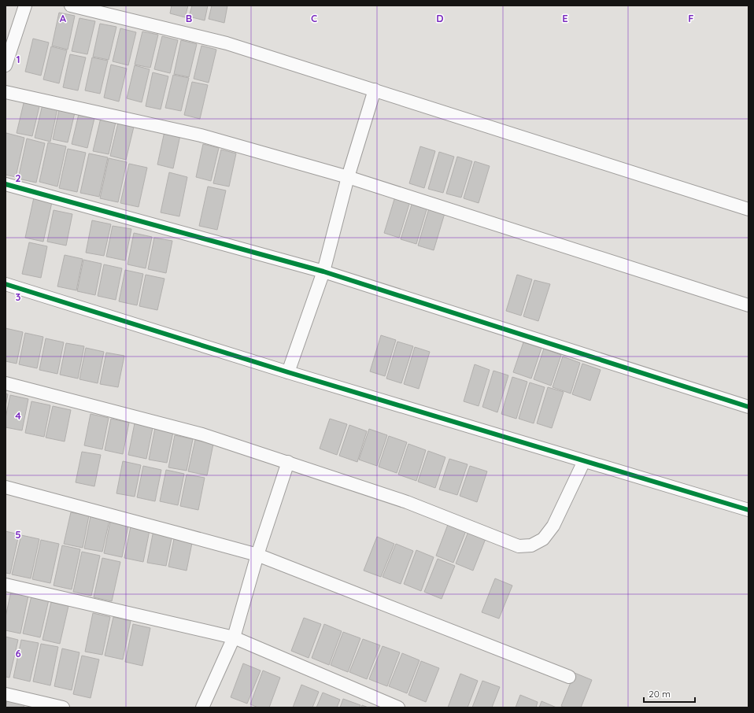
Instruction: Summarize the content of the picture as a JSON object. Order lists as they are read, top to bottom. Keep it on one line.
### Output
{"scale_bar":"20 m","grid":{"columns":["A","B","C","D","E","F"],"rows":["1","2","3","4","5","6"]}}
